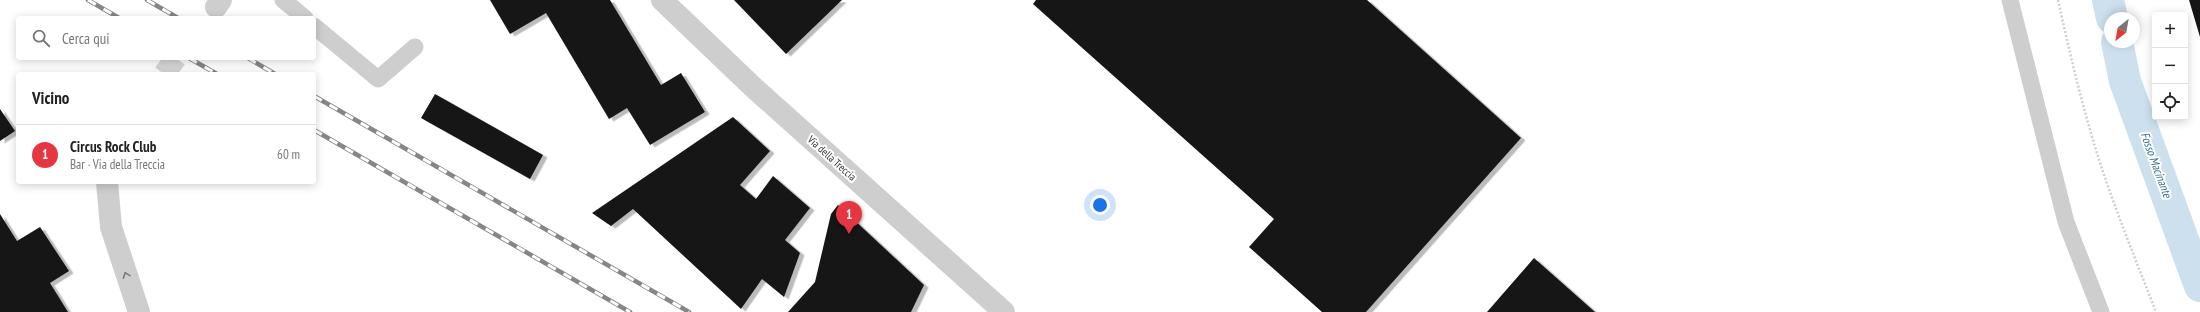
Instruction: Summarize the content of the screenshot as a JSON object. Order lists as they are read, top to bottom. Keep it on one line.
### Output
{"streets":{"street":["Via della Treccia"]},"water":["Fosso Macinante"],"north":"bottom left","page":{"map_buttons":["+","−"],"search":"Cerca qui","heading":"Vicino","list":[{"mark":"1","name":"Circus Rock Club","note":"Bar · Via della Treccia","value":"60 m"}],"pins":"1"}}
